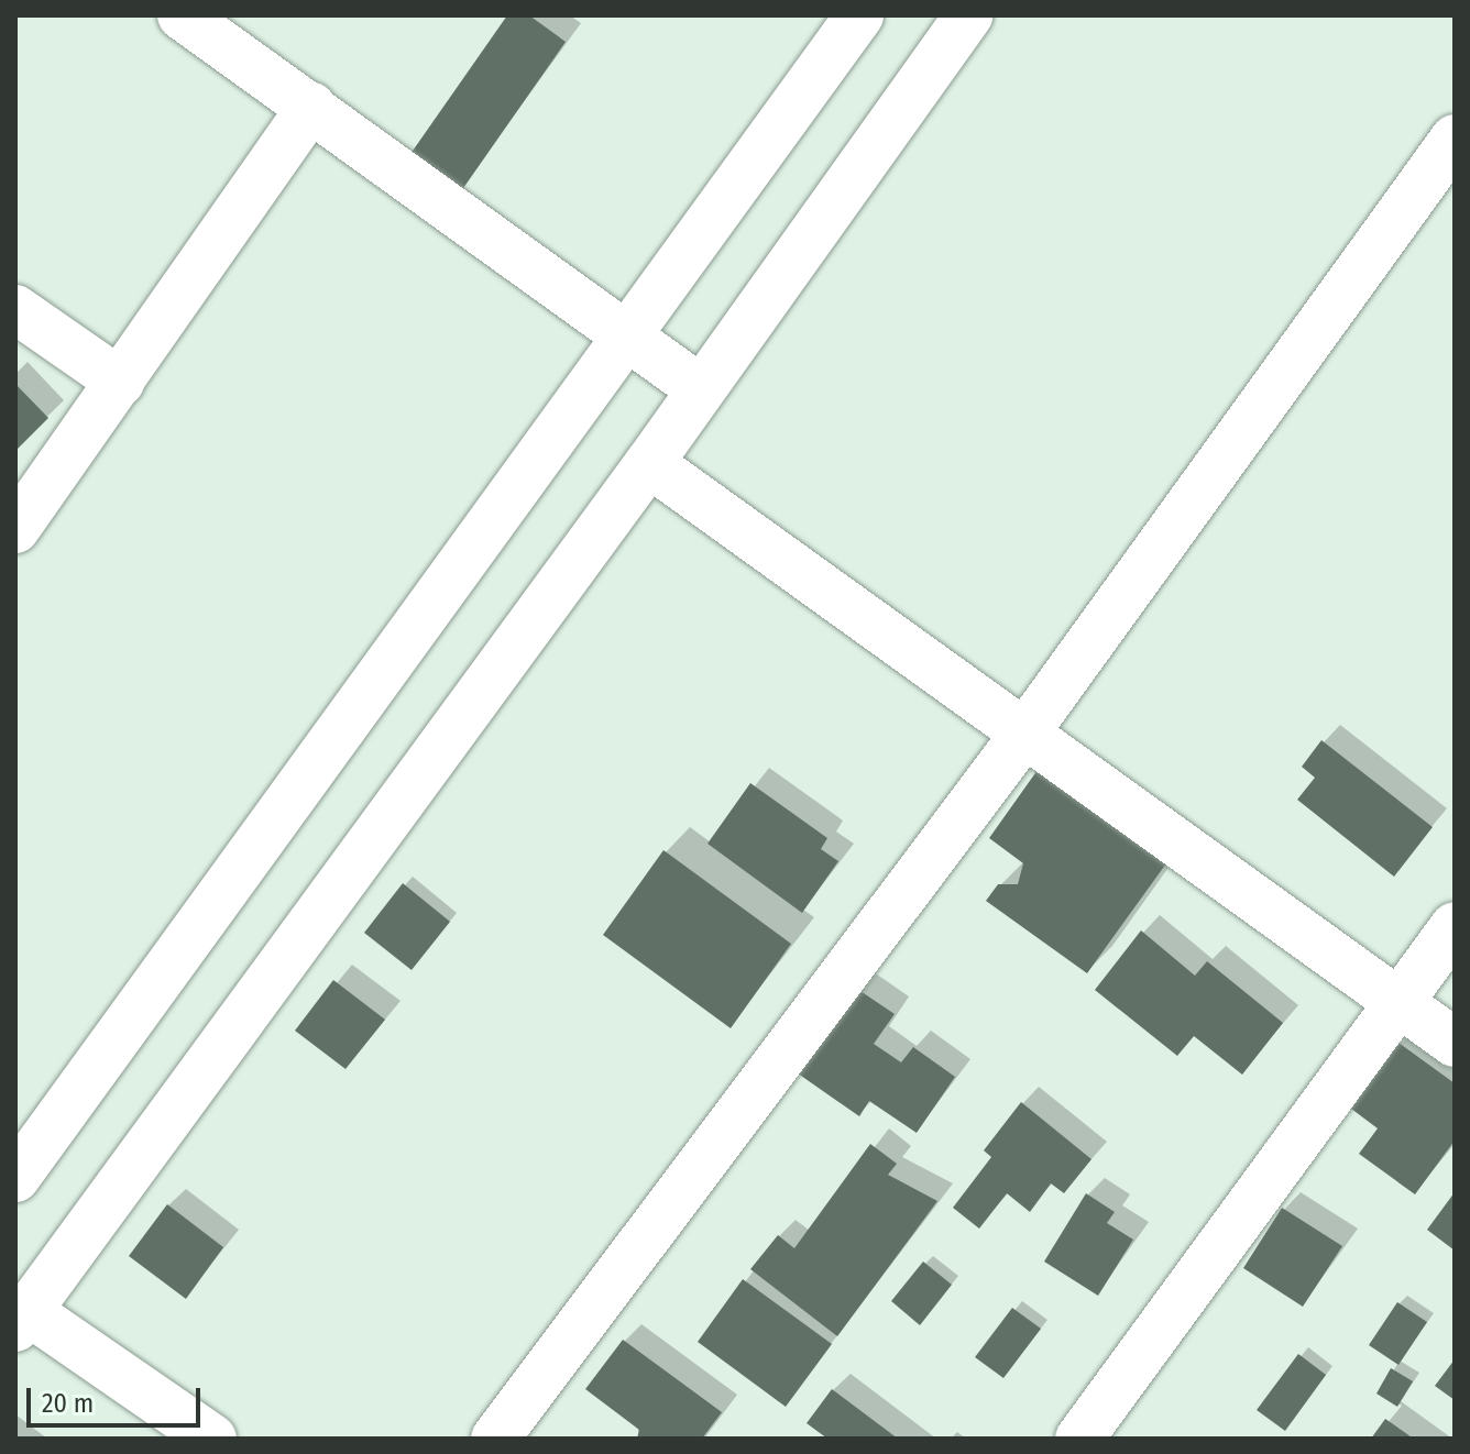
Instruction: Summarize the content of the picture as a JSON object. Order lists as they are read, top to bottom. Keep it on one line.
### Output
{"scale_bar":"20 m"}
